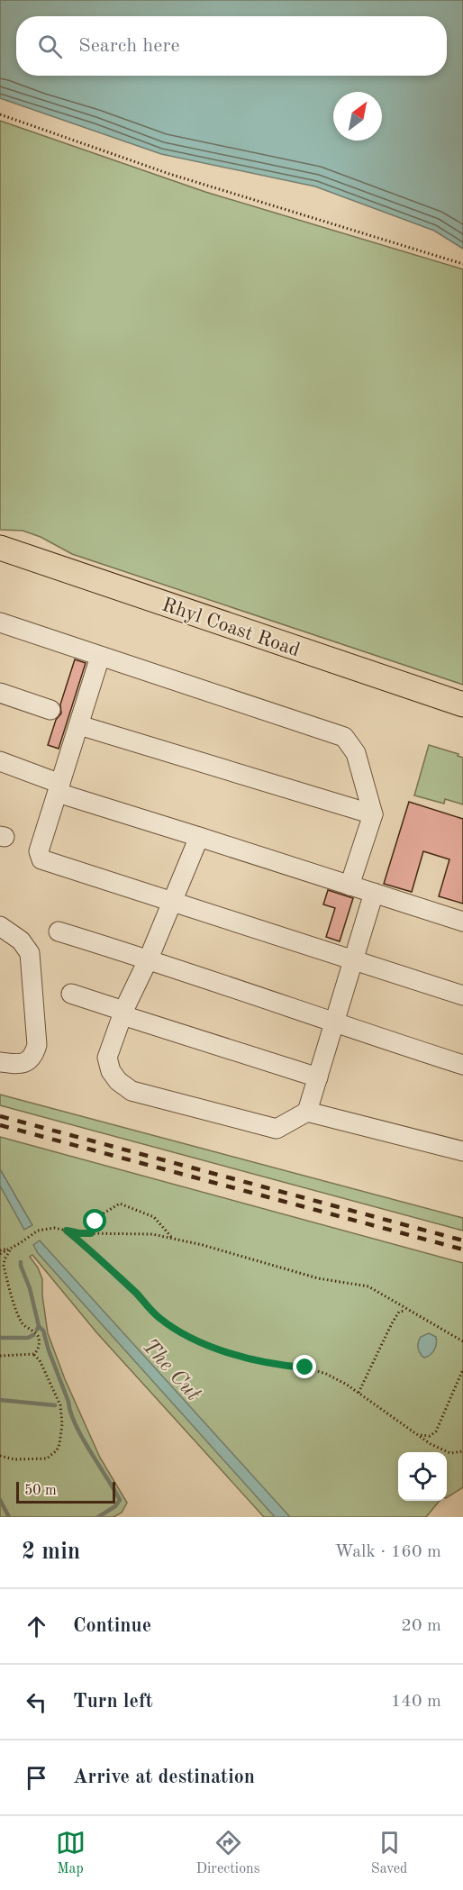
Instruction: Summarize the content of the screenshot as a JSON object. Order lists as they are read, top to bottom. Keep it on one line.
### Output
{"streets":{"main road":["Rhyl Coast Road"]},"water":["The Cut"],"scale_bar":"50 m","north":"top right","page":{"search":"Search here","scale":"50 m","heading":["2 min","Walk · 160 m"],"list":[["Continue","20 m"],["Turn left","140 m"],"Arrive at destination"],"nav":["Map","Directions","Saved"]}}
